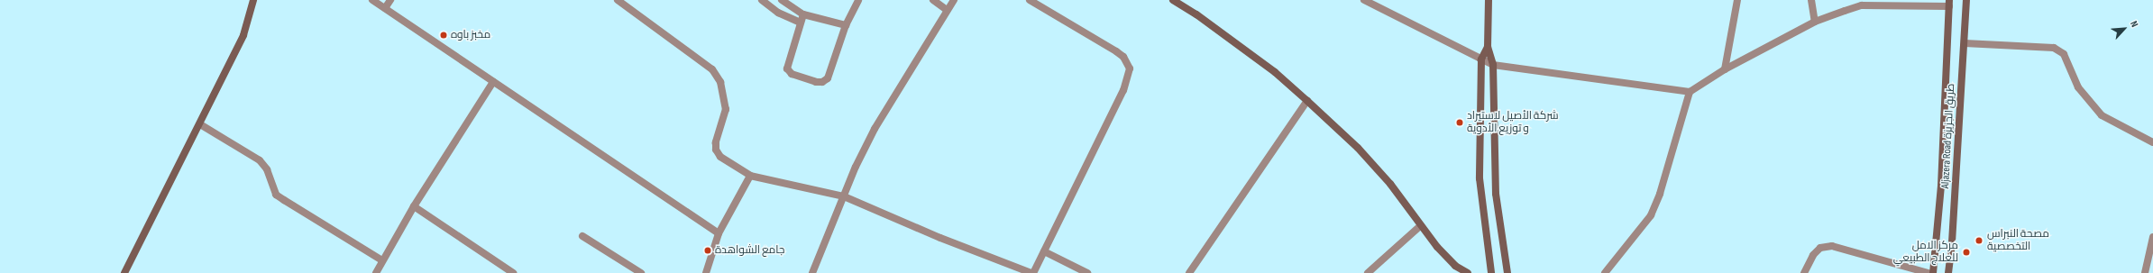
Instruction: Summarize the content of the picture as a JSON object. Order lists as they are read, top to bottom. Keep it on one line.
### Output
{"streets":{"street":["Aljazera Road طريق الجزيزة"]},"places":["مخبز باوه","شركة الأصيل لاستيراد و توزيع الأدوية","مصحة النبراس التخصصية","جامع الشواهدة","مركز الامل للعلاج الطبيعي"],"north":"top right"}
